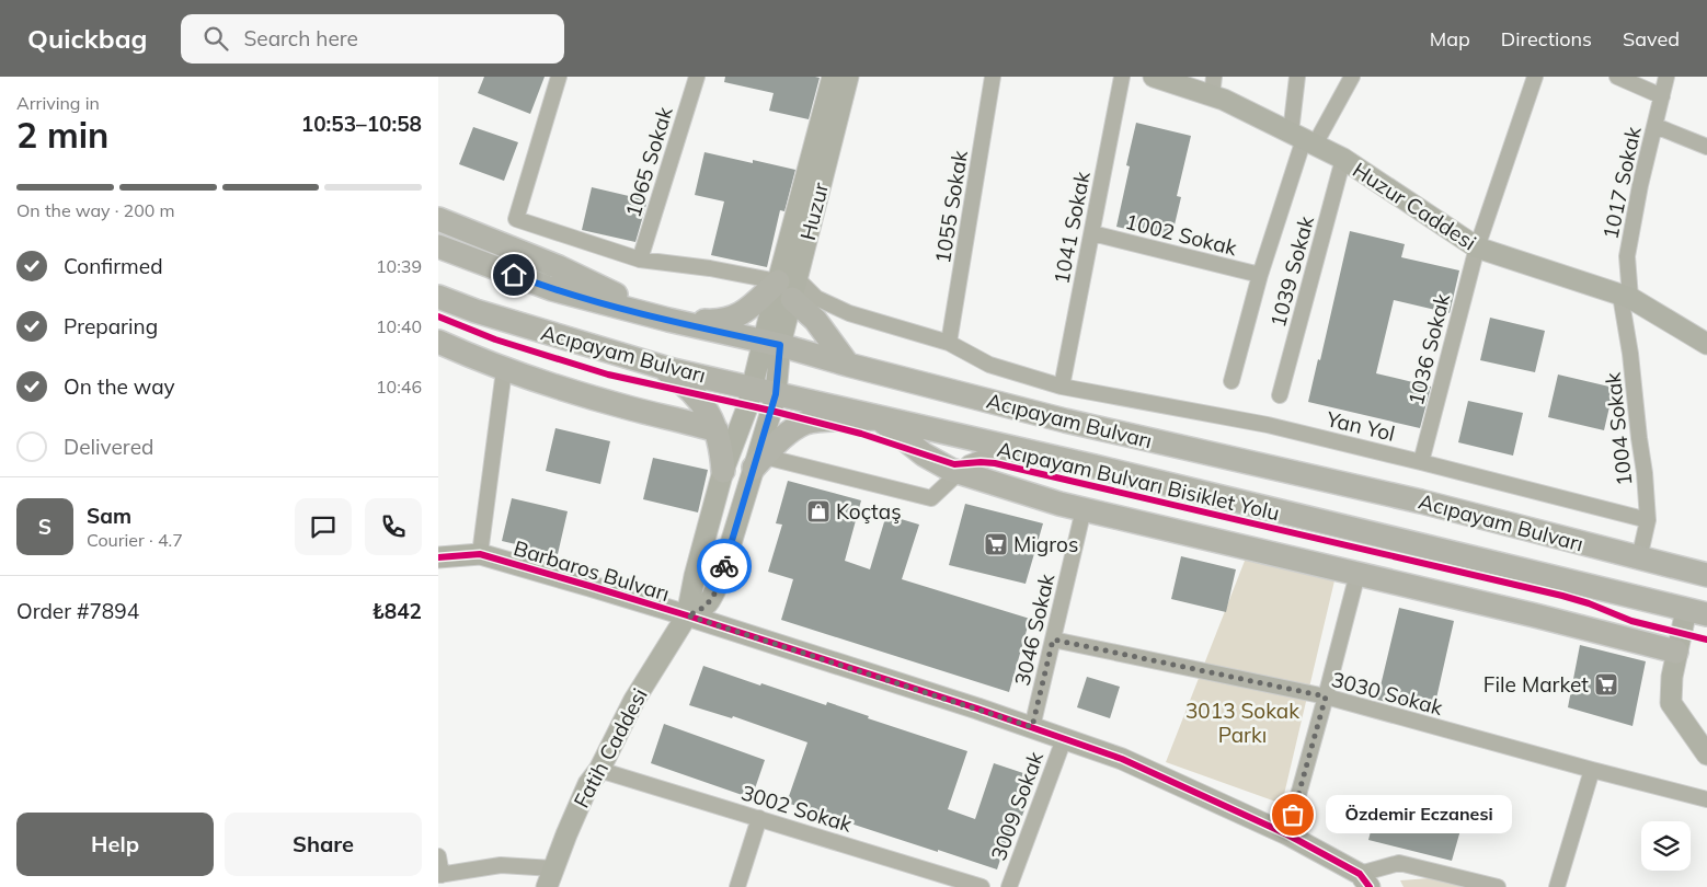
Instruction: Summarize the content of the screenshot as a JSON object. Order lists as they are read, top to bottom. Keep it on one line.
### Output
{"streets":{"main road":["Acıpayam Bulvarı"],"street":["1065 Sokak","1017 Sokak","Huzur Caddesi","1055 Sokak","Huzur","1041 Sokak","1002 Sokak","1039 Sokak","1036 Sokak","Yan Yol","1004 Sokak","Barbaros Bulvarı","3046 Sokak","3030 Sokak","Fatih Caddesi","3009 Sokak","3002 Sokak"],"cycle path":["Acıpayam Bulvarı Bisiklet Yolu"]},"crossings":[["1017 Sokak","Huzur Caddesi"],["1017 Sokak","1004 Sokak"],["Huzur Caddesi","1039 Sokak"],["Huzur Caddesi","1036 Sokak"],["Huzur Caddesi","1004 Sokak"],["1055 Sokak","Yan Yol"],["Huzur","Acıpayam Bulvarı"],["Huzur","Yan Yol"],["1041 Sokak","1002 Sokak"],["1041 Sokak","Yan Yol"],["1036 Sokak","Yan Yol"],["Acıpayam Bulvarı","1004 Sokak"],["Yan Yol","1004 Sokak"],["Barbaros Bulvarı","3046 Sokak"],["Barbaros Bulvarı","Fatih Caddesi"],["Barbaros Bulvarı","3009 Sokak"],["3046 Sokak","3030 Sokak"],["Fatih Caddesi","3002 Sokak"]],"parks":["3013 Sokak Parkı"],"places":{"shop":["Koçtaş"],"supermarket":["Migros","File Market"],"other":["Özdemir Eczanesi"]},"page":{"header":"Quickbag","search":"Search here","nav":["Map","Directions","Saved"],"heading":["2 min","Arriving in","10:53–10:58"],"panel":["Sam","Courier · 4.7","Order #7894","₺842"],"bar":"On the way · 200 m","list":[["Confirmed","10:39"],["Preparing","10:40"],["On the way","10:46"],"Delivered"],"round":"S","bubble":"Özdemir Eczanesi","buttons":["Help","Share"]}}
